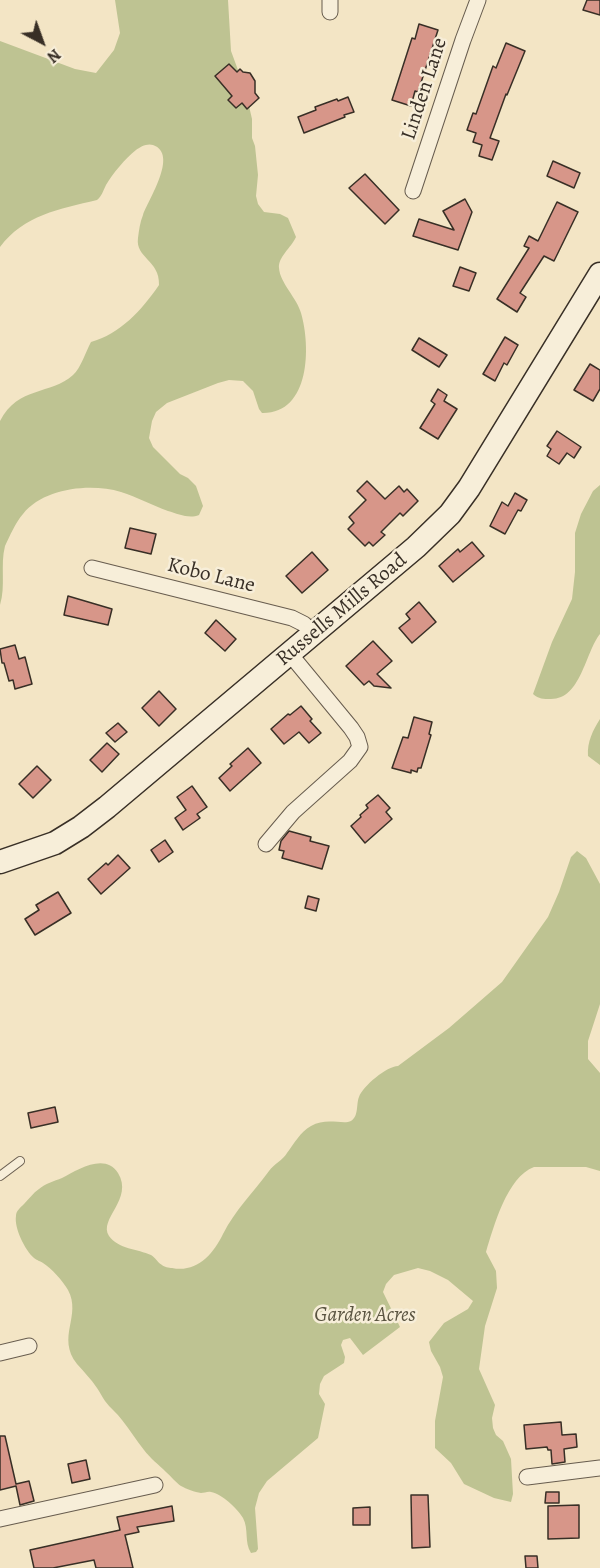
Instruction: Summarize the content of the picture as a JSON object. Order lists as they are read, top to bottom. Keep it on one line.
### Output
{"streets":{"main road":["Russells Mills Road"],"street":["Linden Lane","Kobo Lane"]},"crossings":[["Kobo Lane","Russells Mills Road"]],"parks":["Garden Acres"],"north":"bottom right"}
